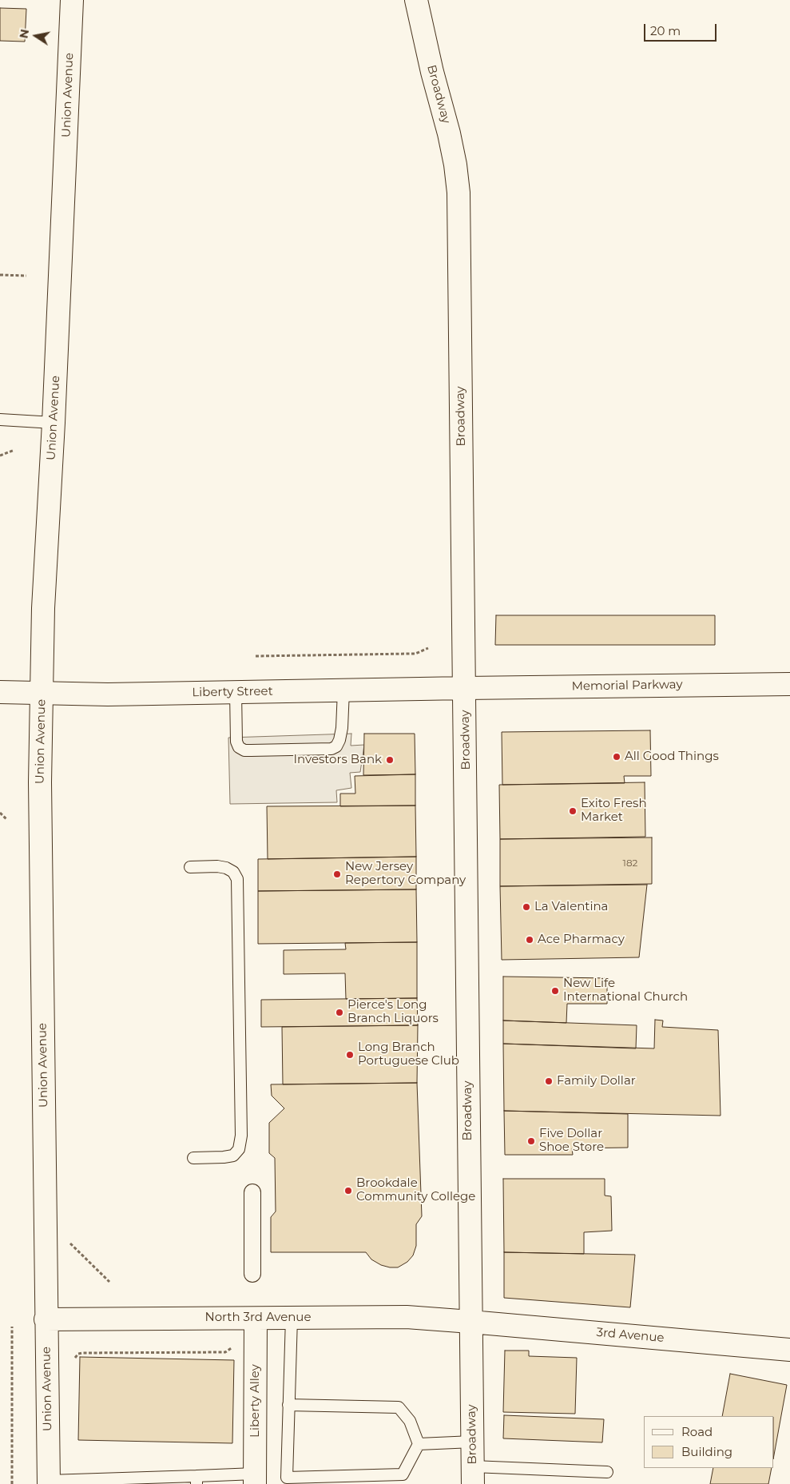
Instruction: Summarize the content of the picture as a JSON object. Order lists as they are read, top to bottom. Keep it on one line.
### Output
{"streets":{"street":["Broadway","Union Avenue","Memorial Parkway","Liberty Street","North 3rd Avenue","3rd Avenue","Liberty Alley"]},"crossings":[["Broadway","Memorial Parkway"],["Broadway","Liberty Street"],["Broadway","North 3rd Avenue"],["Broadway","3rd Avenue"],["Union Avenue","Liberty Street"],["Union Avenue","North 3rd Avenue"],["Memorial Parkway","Liberty Street"],["North 3rd Avenue","3rd Avenue"],["North 3rd Avenue","Liberty Alley"]],"places":["All Good Things","Investors Bank","Exito Fresh Market","New Jersey Repertory Company","La Valentina","Ace Pharmacy","New Life International Church","Pierce's Long Branch Liquors","Long Branch Portuguese Club","Family Dollar","Five Dollar Shoe Store","Brookdale Community College"],"house_numbers":["182"],"legend":["Road","Building"],"scale_bar":"20 m","north":"left"}
